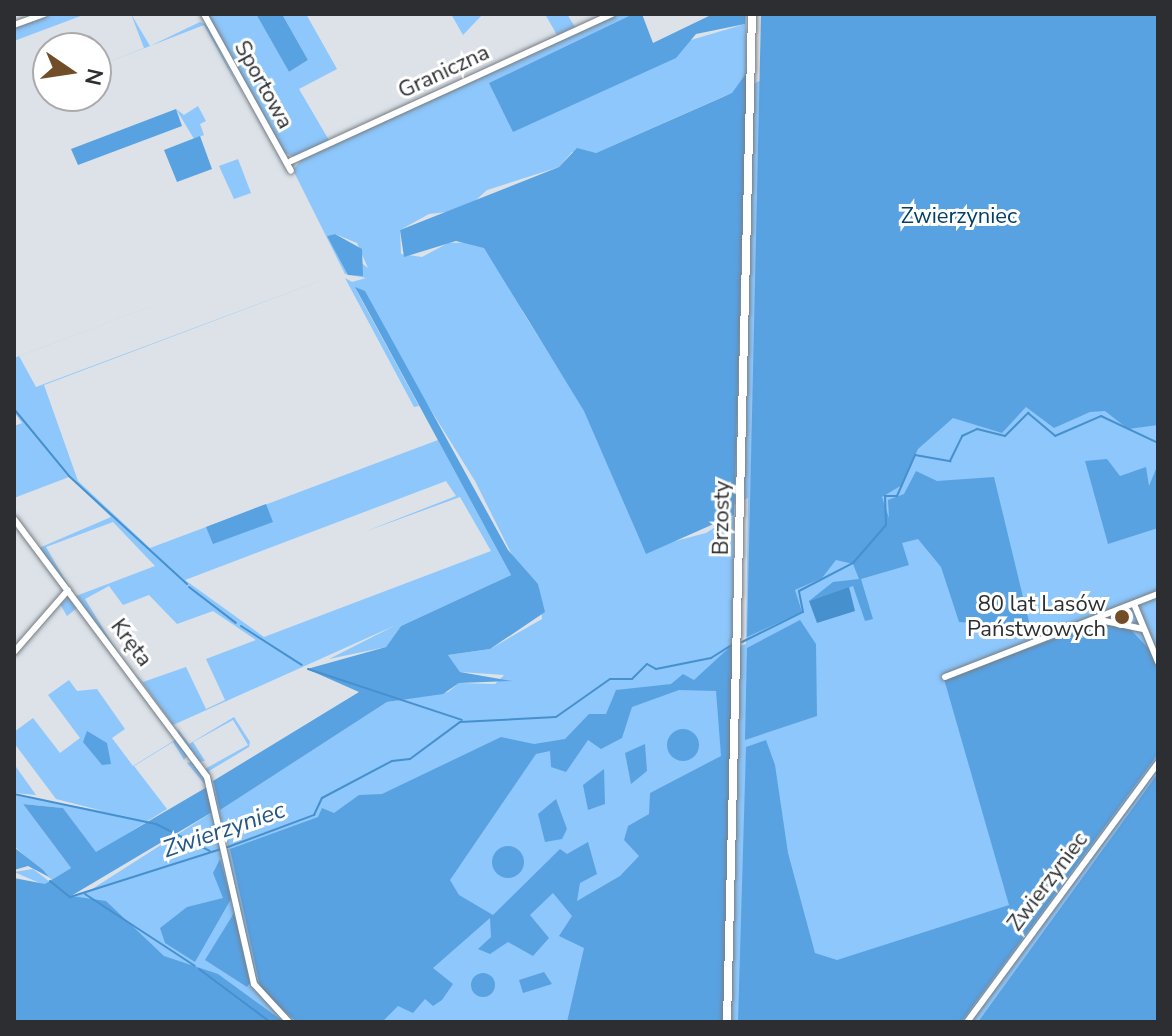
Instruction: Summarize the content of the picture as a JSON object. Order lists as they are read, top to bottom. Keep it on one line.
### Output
{"streets":{"street":["Graniczna","Sportowa","Brzosty","Kręta","Zwierzyniec"]},"crossings":[["Graniczna","Sportowa"]],"water":["Zwierzyniec"],"parks":["Zwierzyniec"],"places":["80 lat Lasów Państwowych"],"north":"right"}
